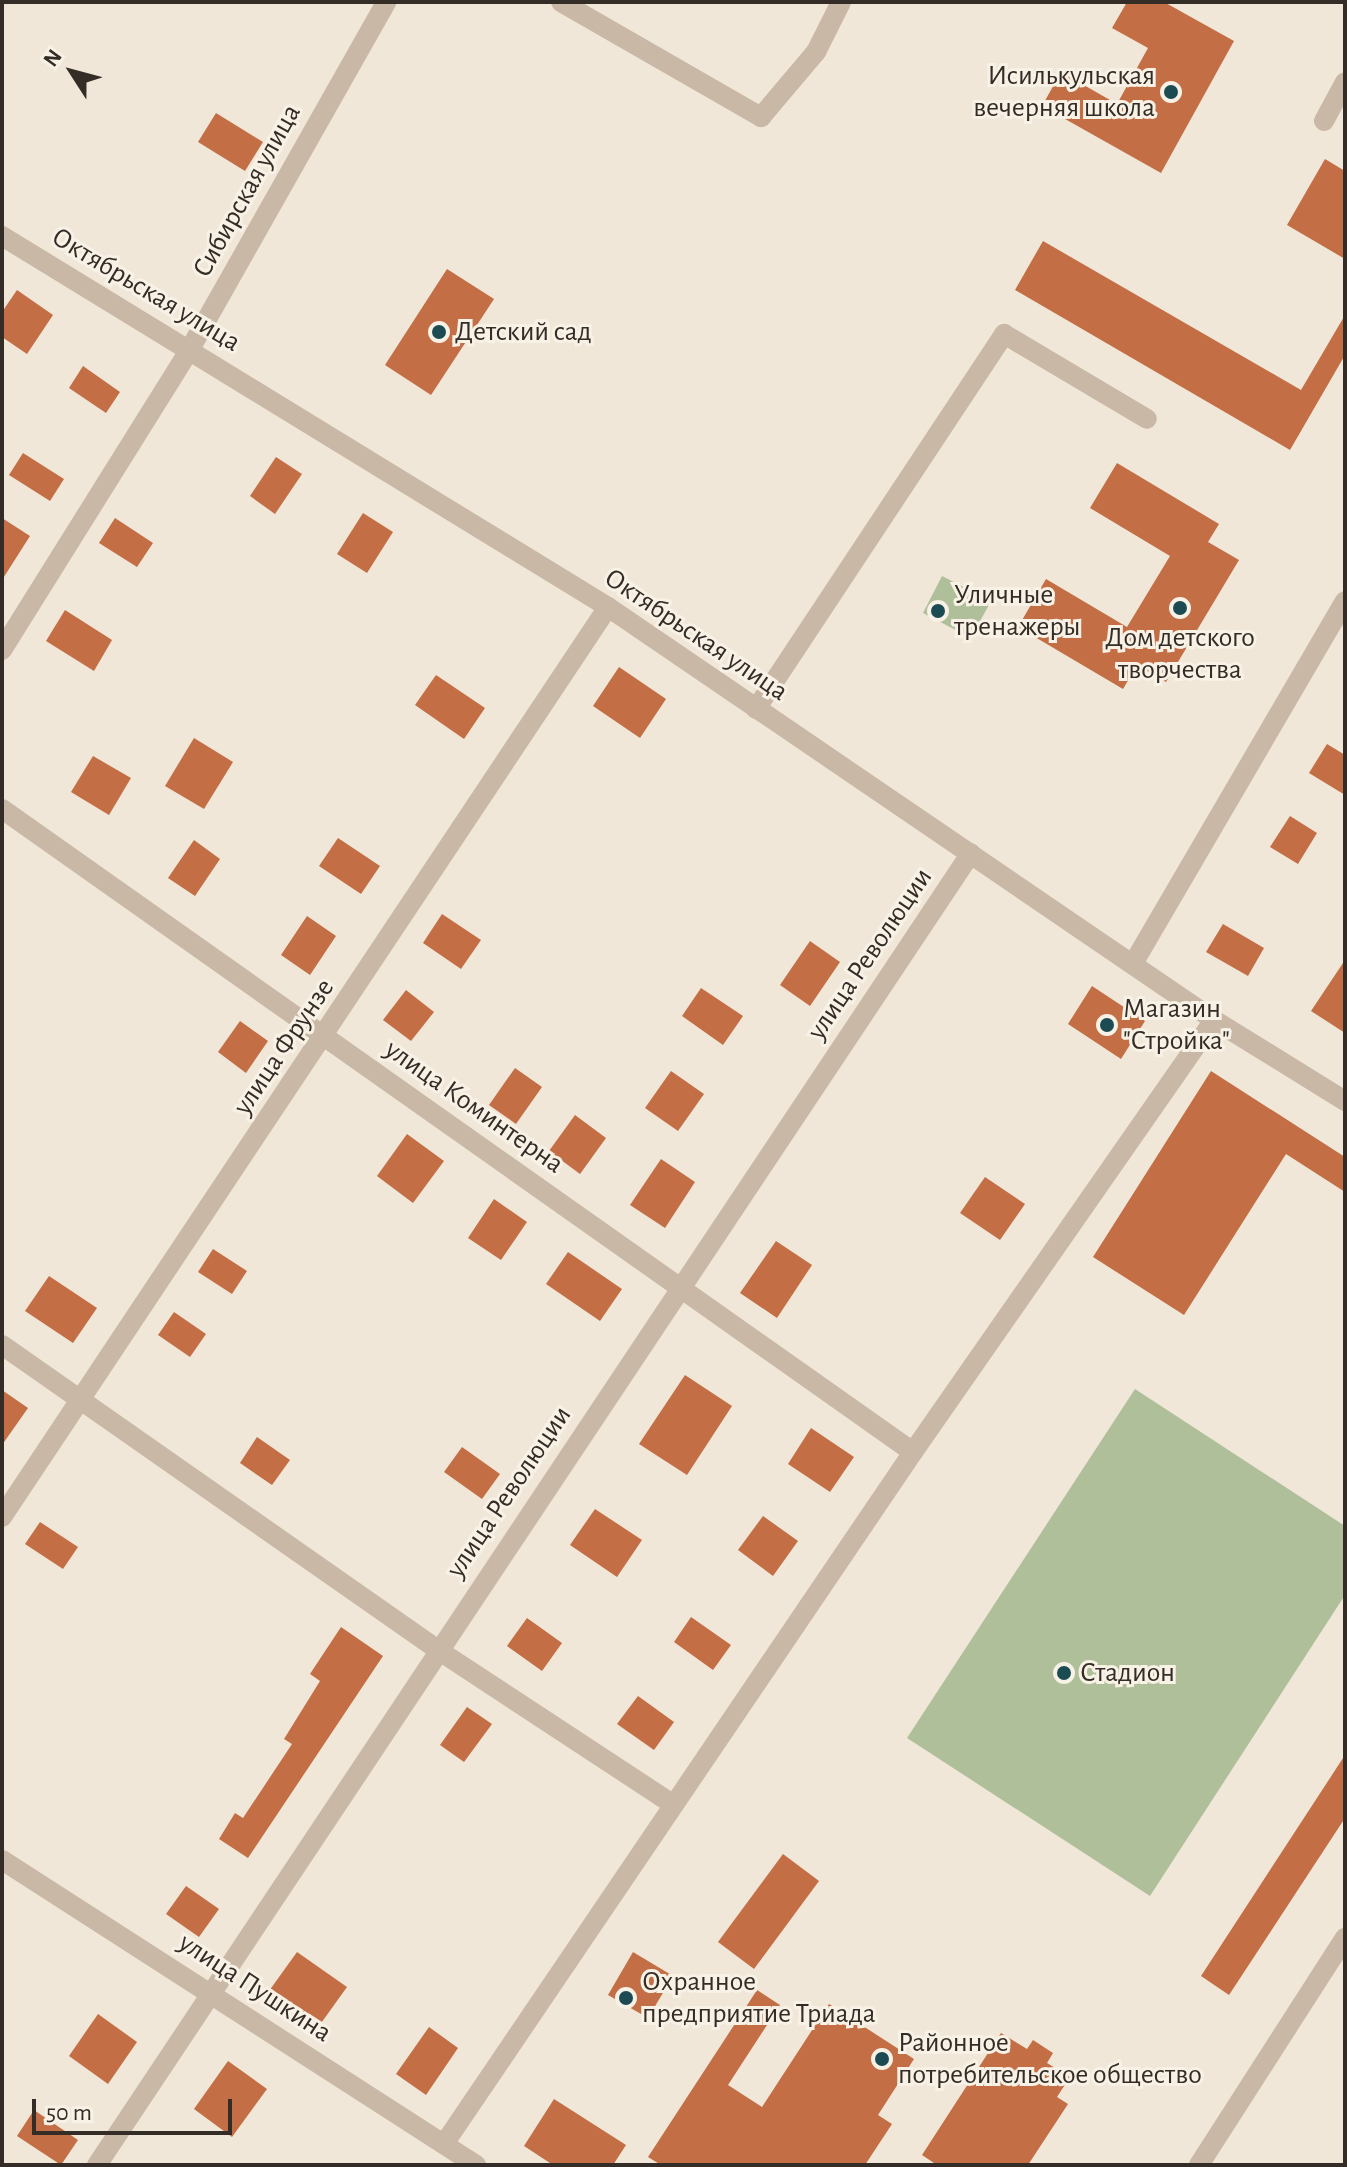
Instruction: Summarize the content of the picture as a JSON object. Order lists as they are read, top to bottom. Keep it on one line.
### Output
{"streets":{"street":["Сибирская улица","Октябрьская улица","улица Революции","улица Фрунзе","улица Коминтерна","улица Пушкина"]},"crossings":[["Сибирская улица","Октябрьская улица"],["Октябрьская улица","улица Революции"],["Октябрьская улица","улица Фрунзе"],["улица Революции","улица Коминтерна"],["улица Революции","улица Пушкина"],["улица Фрунзе","улица Коминтерна"]],"places":["Исилькульская вечерняя школа","Детский сад","Дом детского творчества","Уличные тренажеры","Магазин \"Стройка\"","Стадион","Охранное предприятие Триада","Районное потребительское общество"],"scale_bar":"50 m","north":"top left"}
